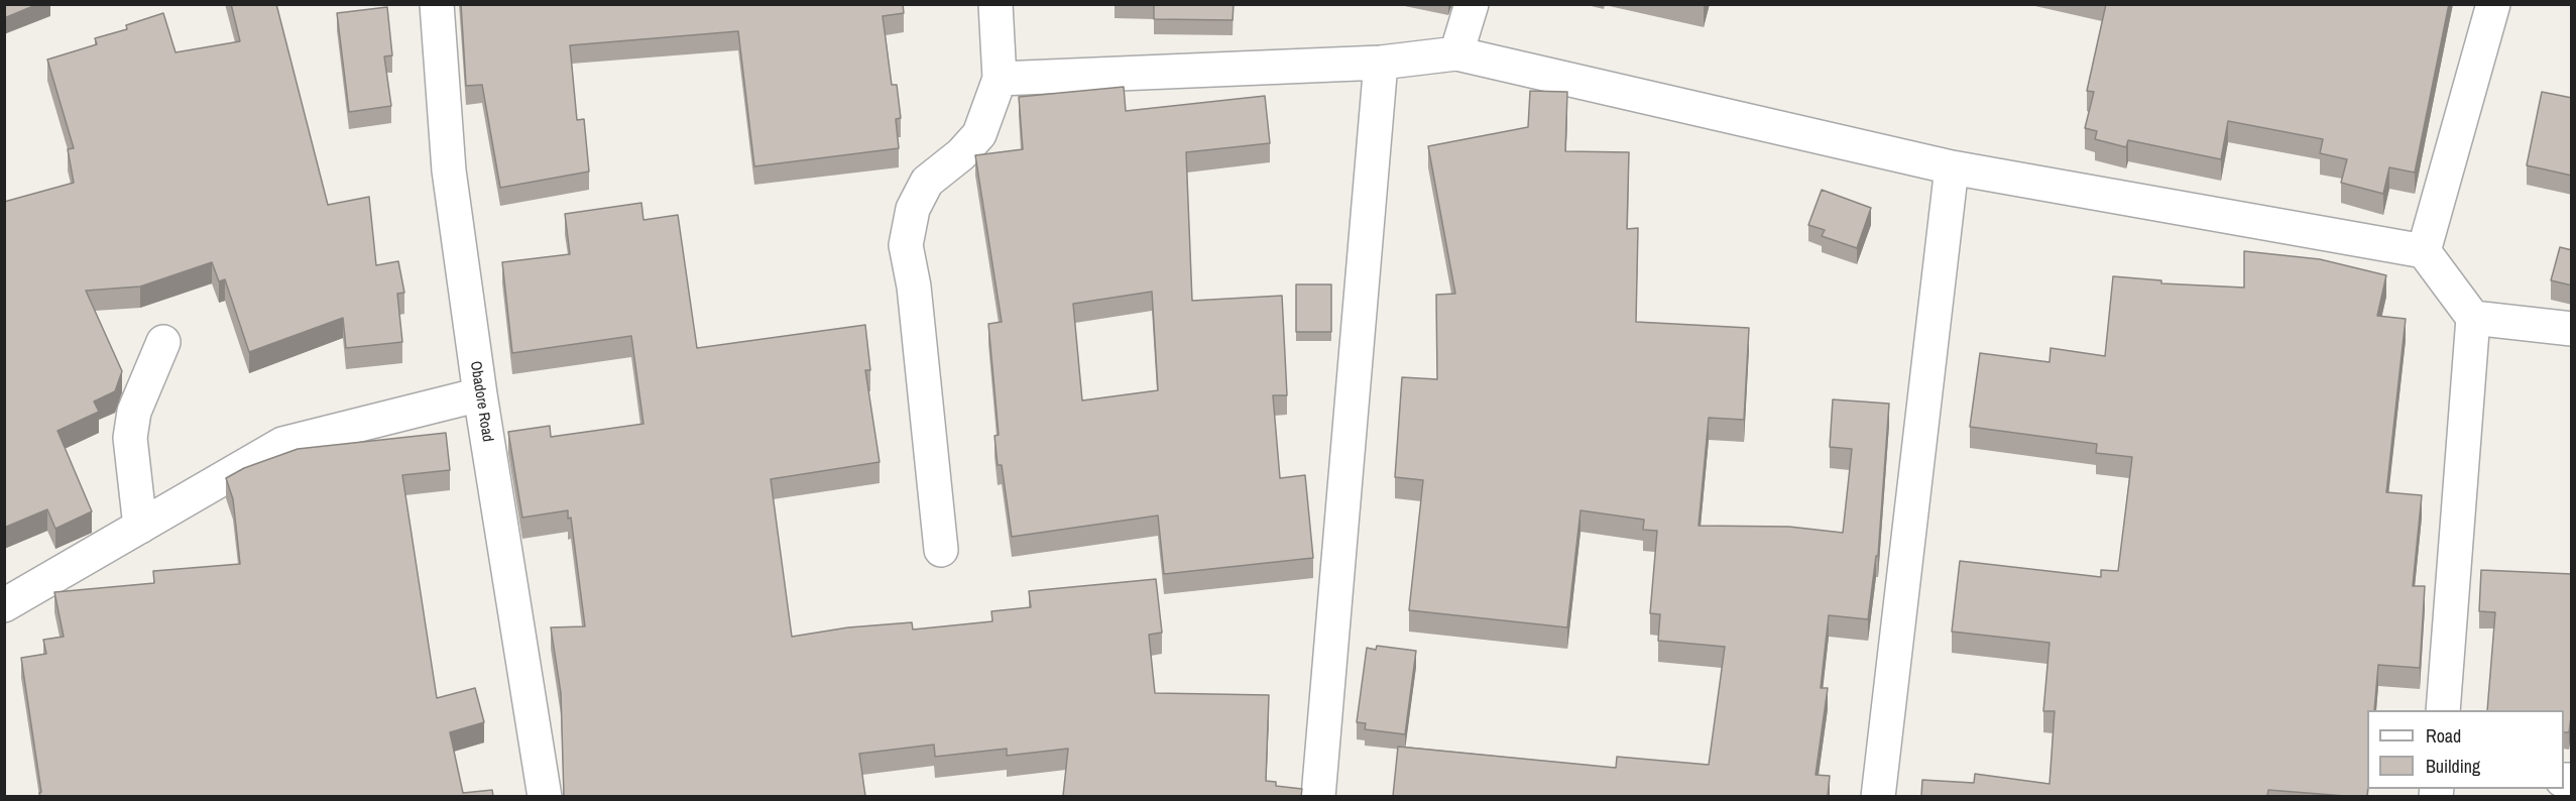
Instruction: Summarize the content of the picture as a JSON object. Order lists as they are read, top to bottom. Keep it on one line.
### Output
{"streets":{"street":["Obadore Road"]},"legend":["Road","Building"]}
